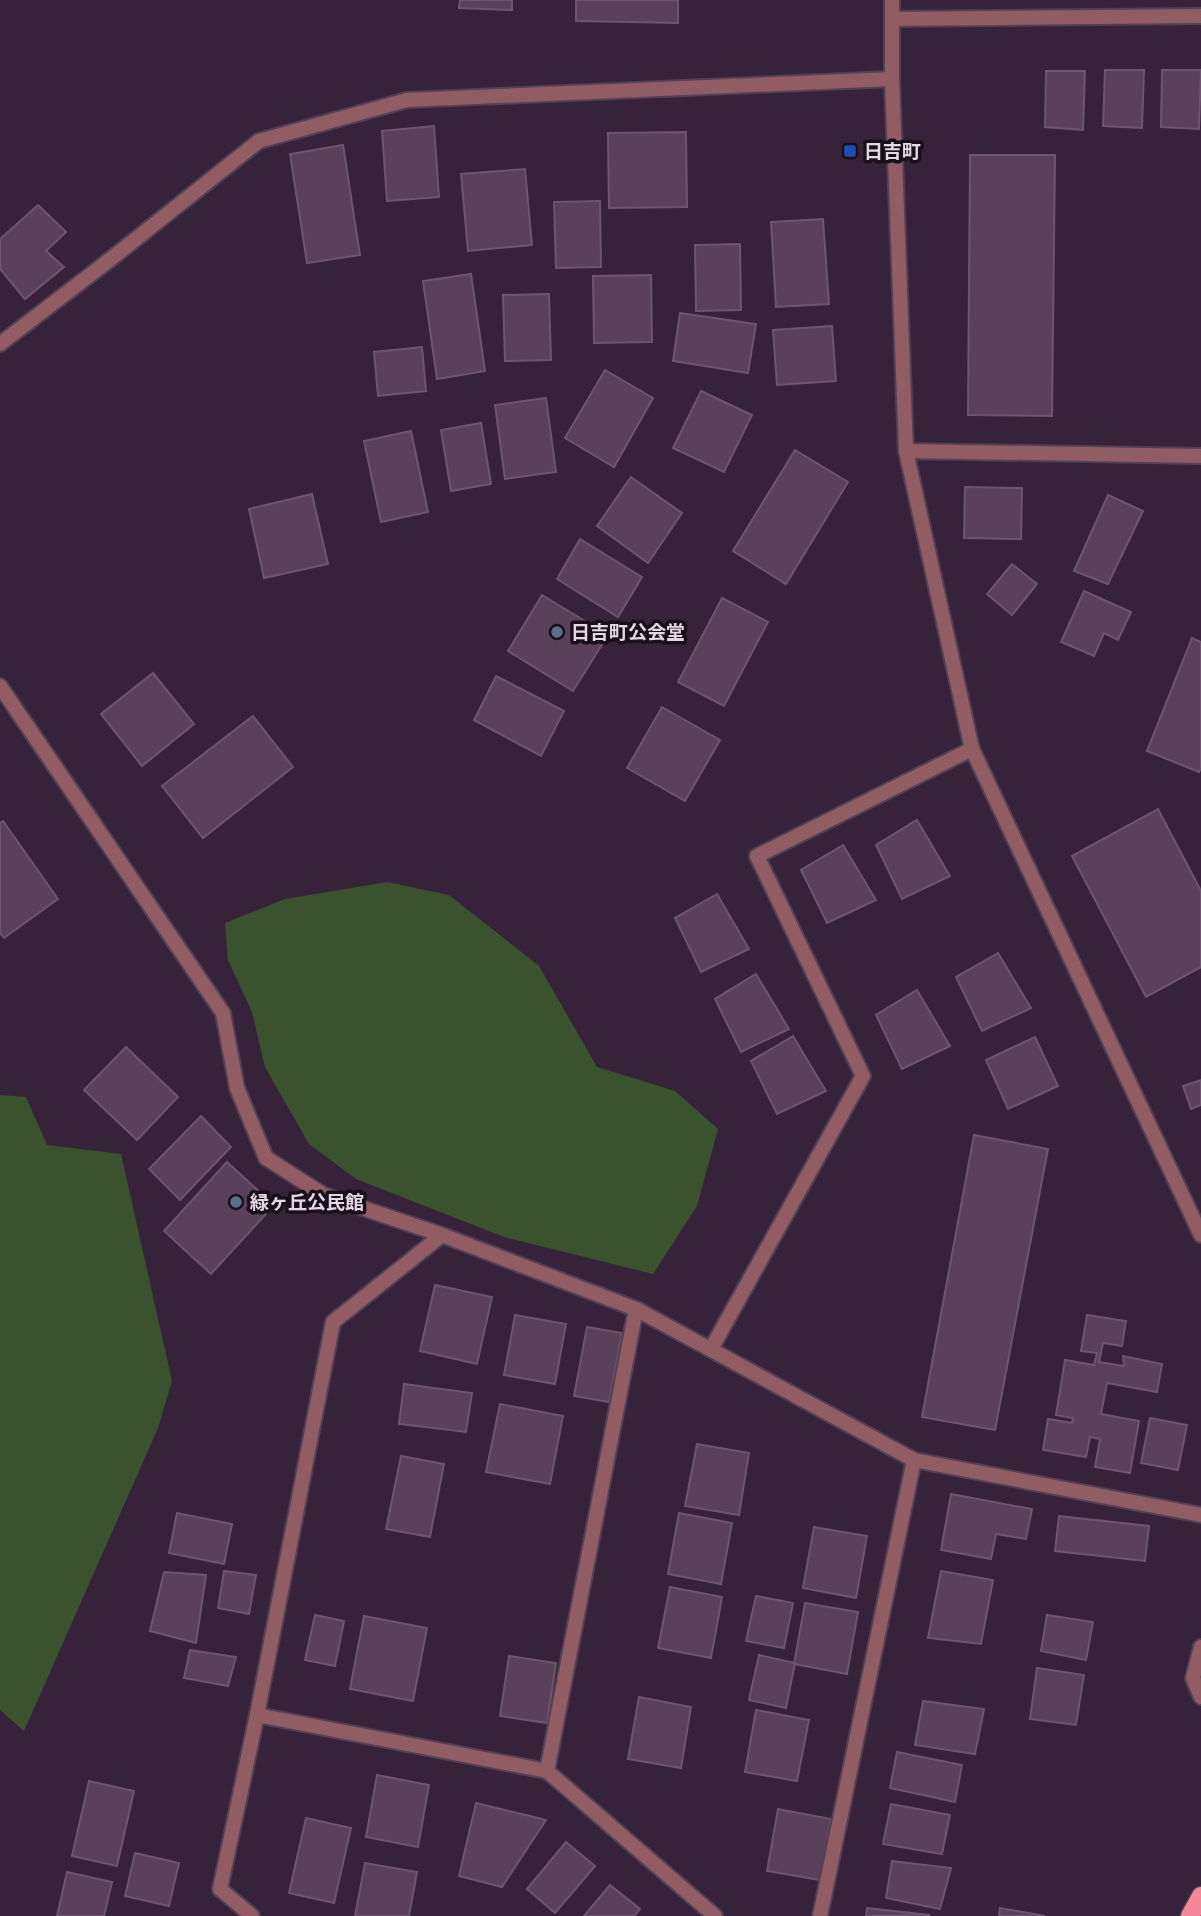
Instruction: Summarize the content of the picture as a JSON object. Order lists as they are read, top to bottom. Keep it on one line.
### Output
{"places":{"transit":["日吉町"],"other":["日吉町公会堂","緑ヶ丘公民館"]}}
